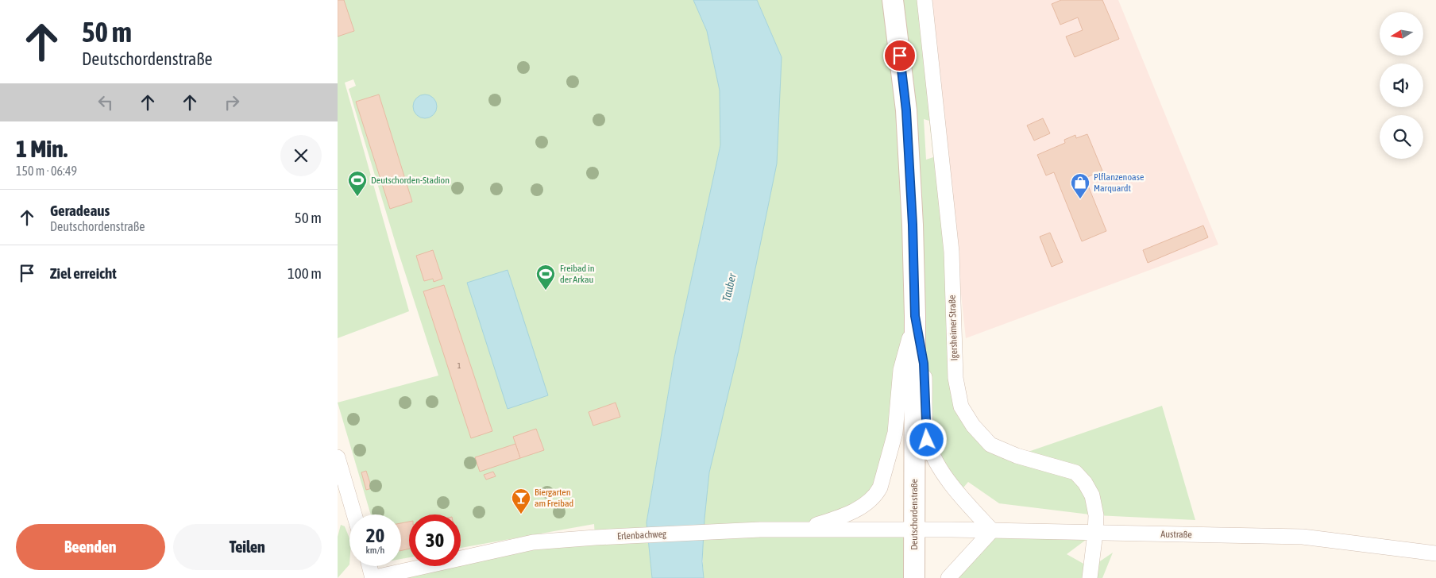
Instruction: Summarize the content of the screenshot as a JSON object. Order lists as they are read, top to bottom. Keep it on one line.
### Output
{"streets":{"street":["Igersheimer Straße","Deutschordenstraße","Austraße","Erlenbachweg"]},"crossings":[["Igersheimer Straße","Austraße"],["Deutschordenstraße","Austraße"],["Deutschordenstraße","Erlenbachweg"],["Austraße","Erlenbachweg"]],"water":["Tauber"],"places":{"sports":["Deutschorden-Stadion","Freibad in der Arkau"],"shop":["Plflanzenoase Marquardt"],"bar":["Biergarten am Freibad"]},"house_numbers":["1"],"north":"left","page":{"turn":["50 m","Deutschordenstraße"],"heading":["1 Min.","150 m · 06:49"],"list":[{"name":"Geradeaus","note":"Deutschordenstraße","value":"50 m"},{"name":"Ziel erreicht","value":"100 m"}],"speed":"20 km/h","limit":"30","buttons":["Beenden","Teilen"]}}
